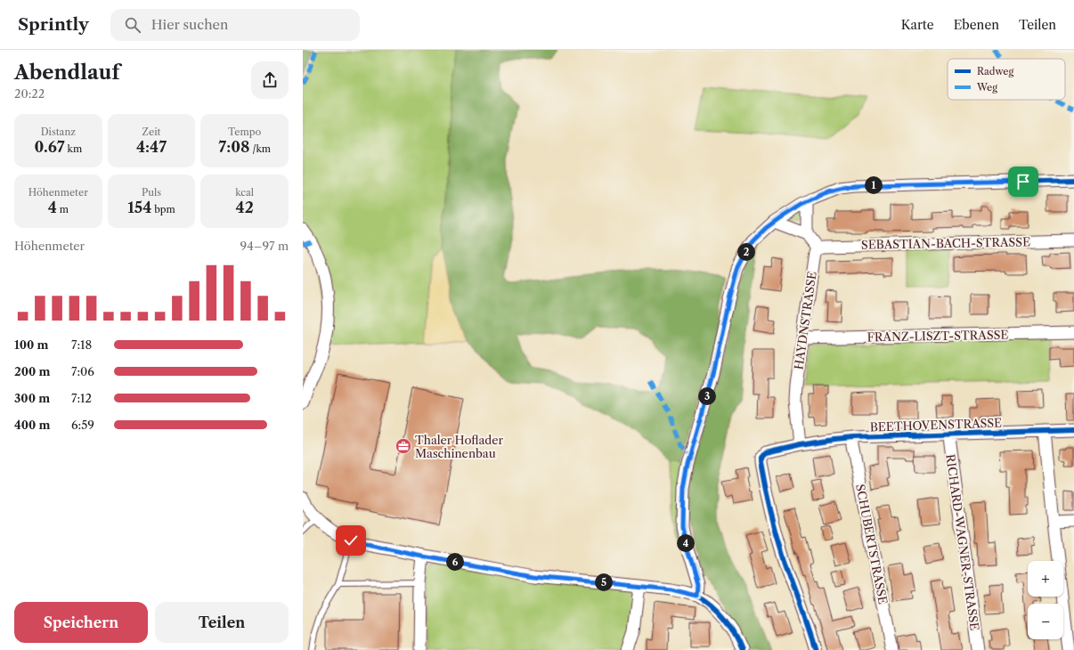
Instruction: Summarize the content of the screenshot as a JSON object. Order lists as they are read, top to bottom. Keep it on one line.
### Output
{"streets":{"street":["SEBASTIAN-BACH-STRASSE","HAYDNSTRASSE","FRANZ-LISZT-STRASSE","BEETHOVENSTRASSE","RICHARD-WAGNER-STRASSE","SCHUBERTSTRASSE"]},"crossings":[["SEBASTIAN-BACH-STRASSE","HAYDNSTRASSE"],["HAYDNSTRASSE","FRANZ-LISZT-STRASSE"],["HAYDNSTRASSE","BEETHOVENSTRASSE"],["BEETHOVENSTRASSE","RICHARD-WAGNER-STRASSE"],["BEETHOVENSTRASSE","SCHUBERTSTRASSE"]],"places":{"office":["Thaler Hoflader Maschinenbau"]},"legend":["Radweg","Weg"],"page":{"header":"Sprintly","search":"Hier suchen","nav":["Karte","Ebenen","Teilen"],"heading":["Abendlauf","20:22"],"stats":[["Distanz","0.67 km"],["Zeit","4:47"],["Tempo","7:08 /km"],["Höhenmeter","4 m"],["Puls","154 bpm"],["kcal","42"]],"pins":["1","2","3","4","6","5"],"chart":["Höhenmeter","94–97 m"],"list":[{"name":"100 m","note":"7:18"},{"name":"200 m","note":"7:06"},{"name":"300 m","note":"7:12"},{"name":"400 m","note":"6:59"}],"map_buttons":["+","−"],"buttons":["Speichern","Teilen"]}}
